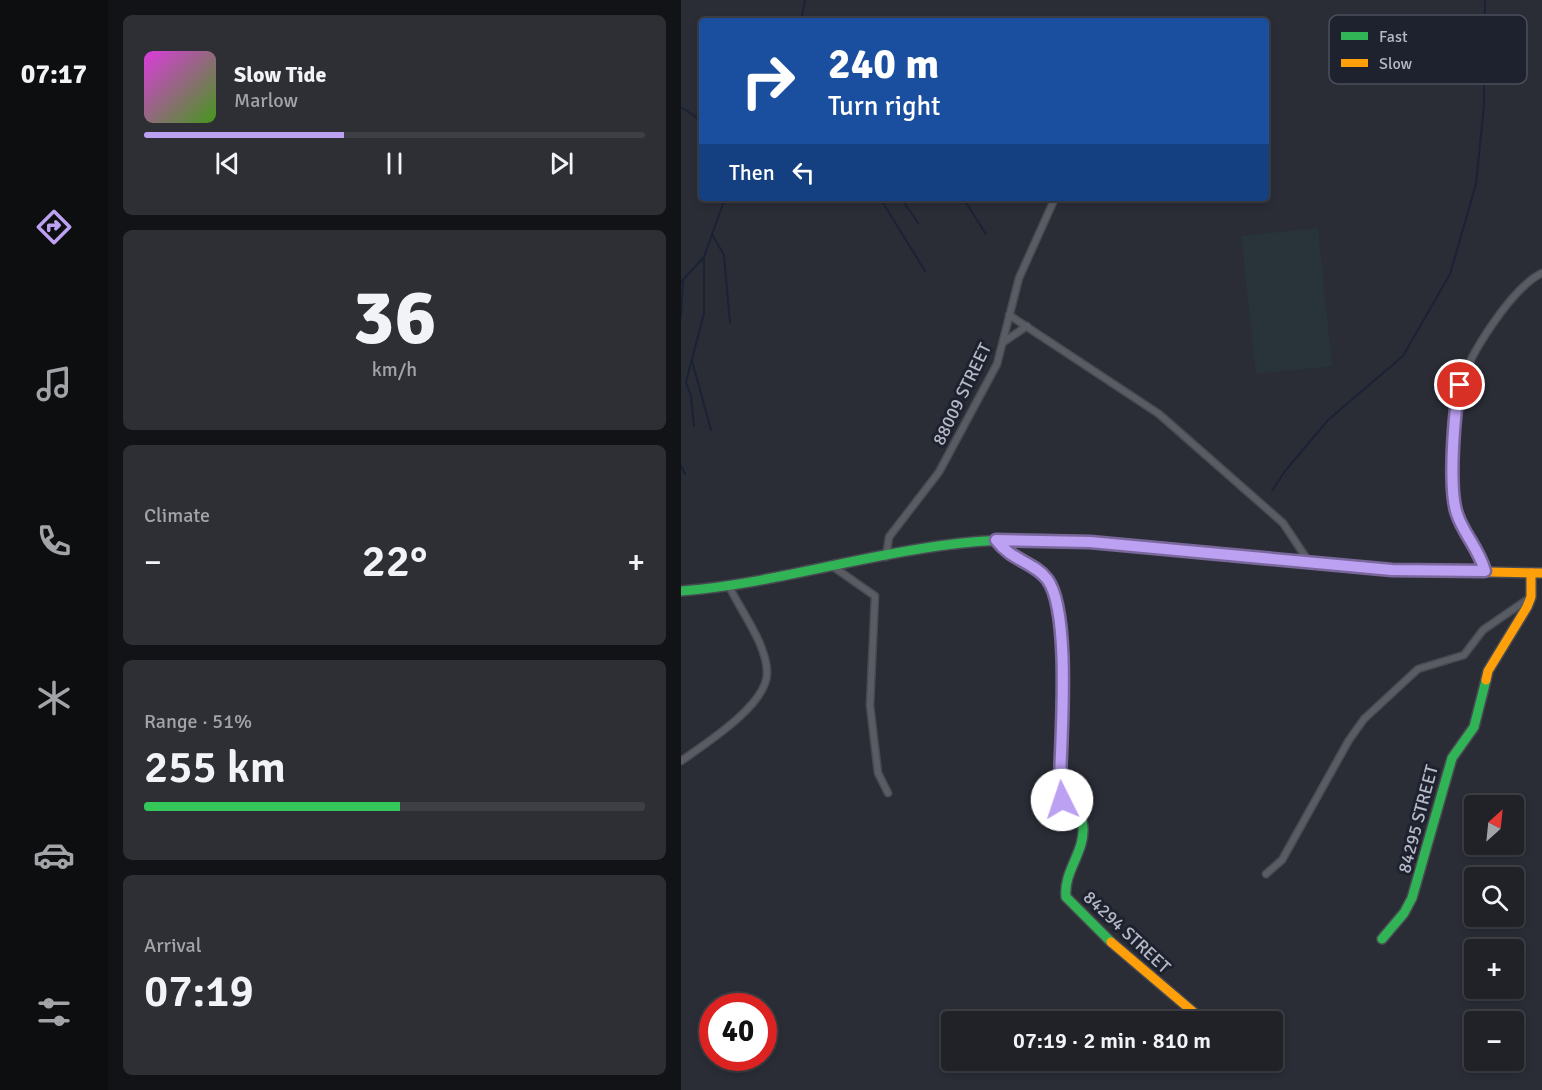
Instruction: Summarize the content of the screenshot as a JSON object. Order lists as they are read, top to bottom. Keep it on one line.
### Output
{"streets":{"street":["88009 STREET","84295 STREET","84294 STREET"]},"legend":["Fast","Slow"],"north":"top right","page":{"tabs":"07:17","turn":["240 m","Turn right"],"song":["Slow Tide","Marlow"],"then":"Then","tile":[["36","km/h"],"Climate",["Range · 51%","255 km"],["Arrival","07:19"]],"heat":["−","22°","+"],"map_buttons":["+","−"],"limit":"40","trip":"07:19 · 2 min · 810 m"}}
